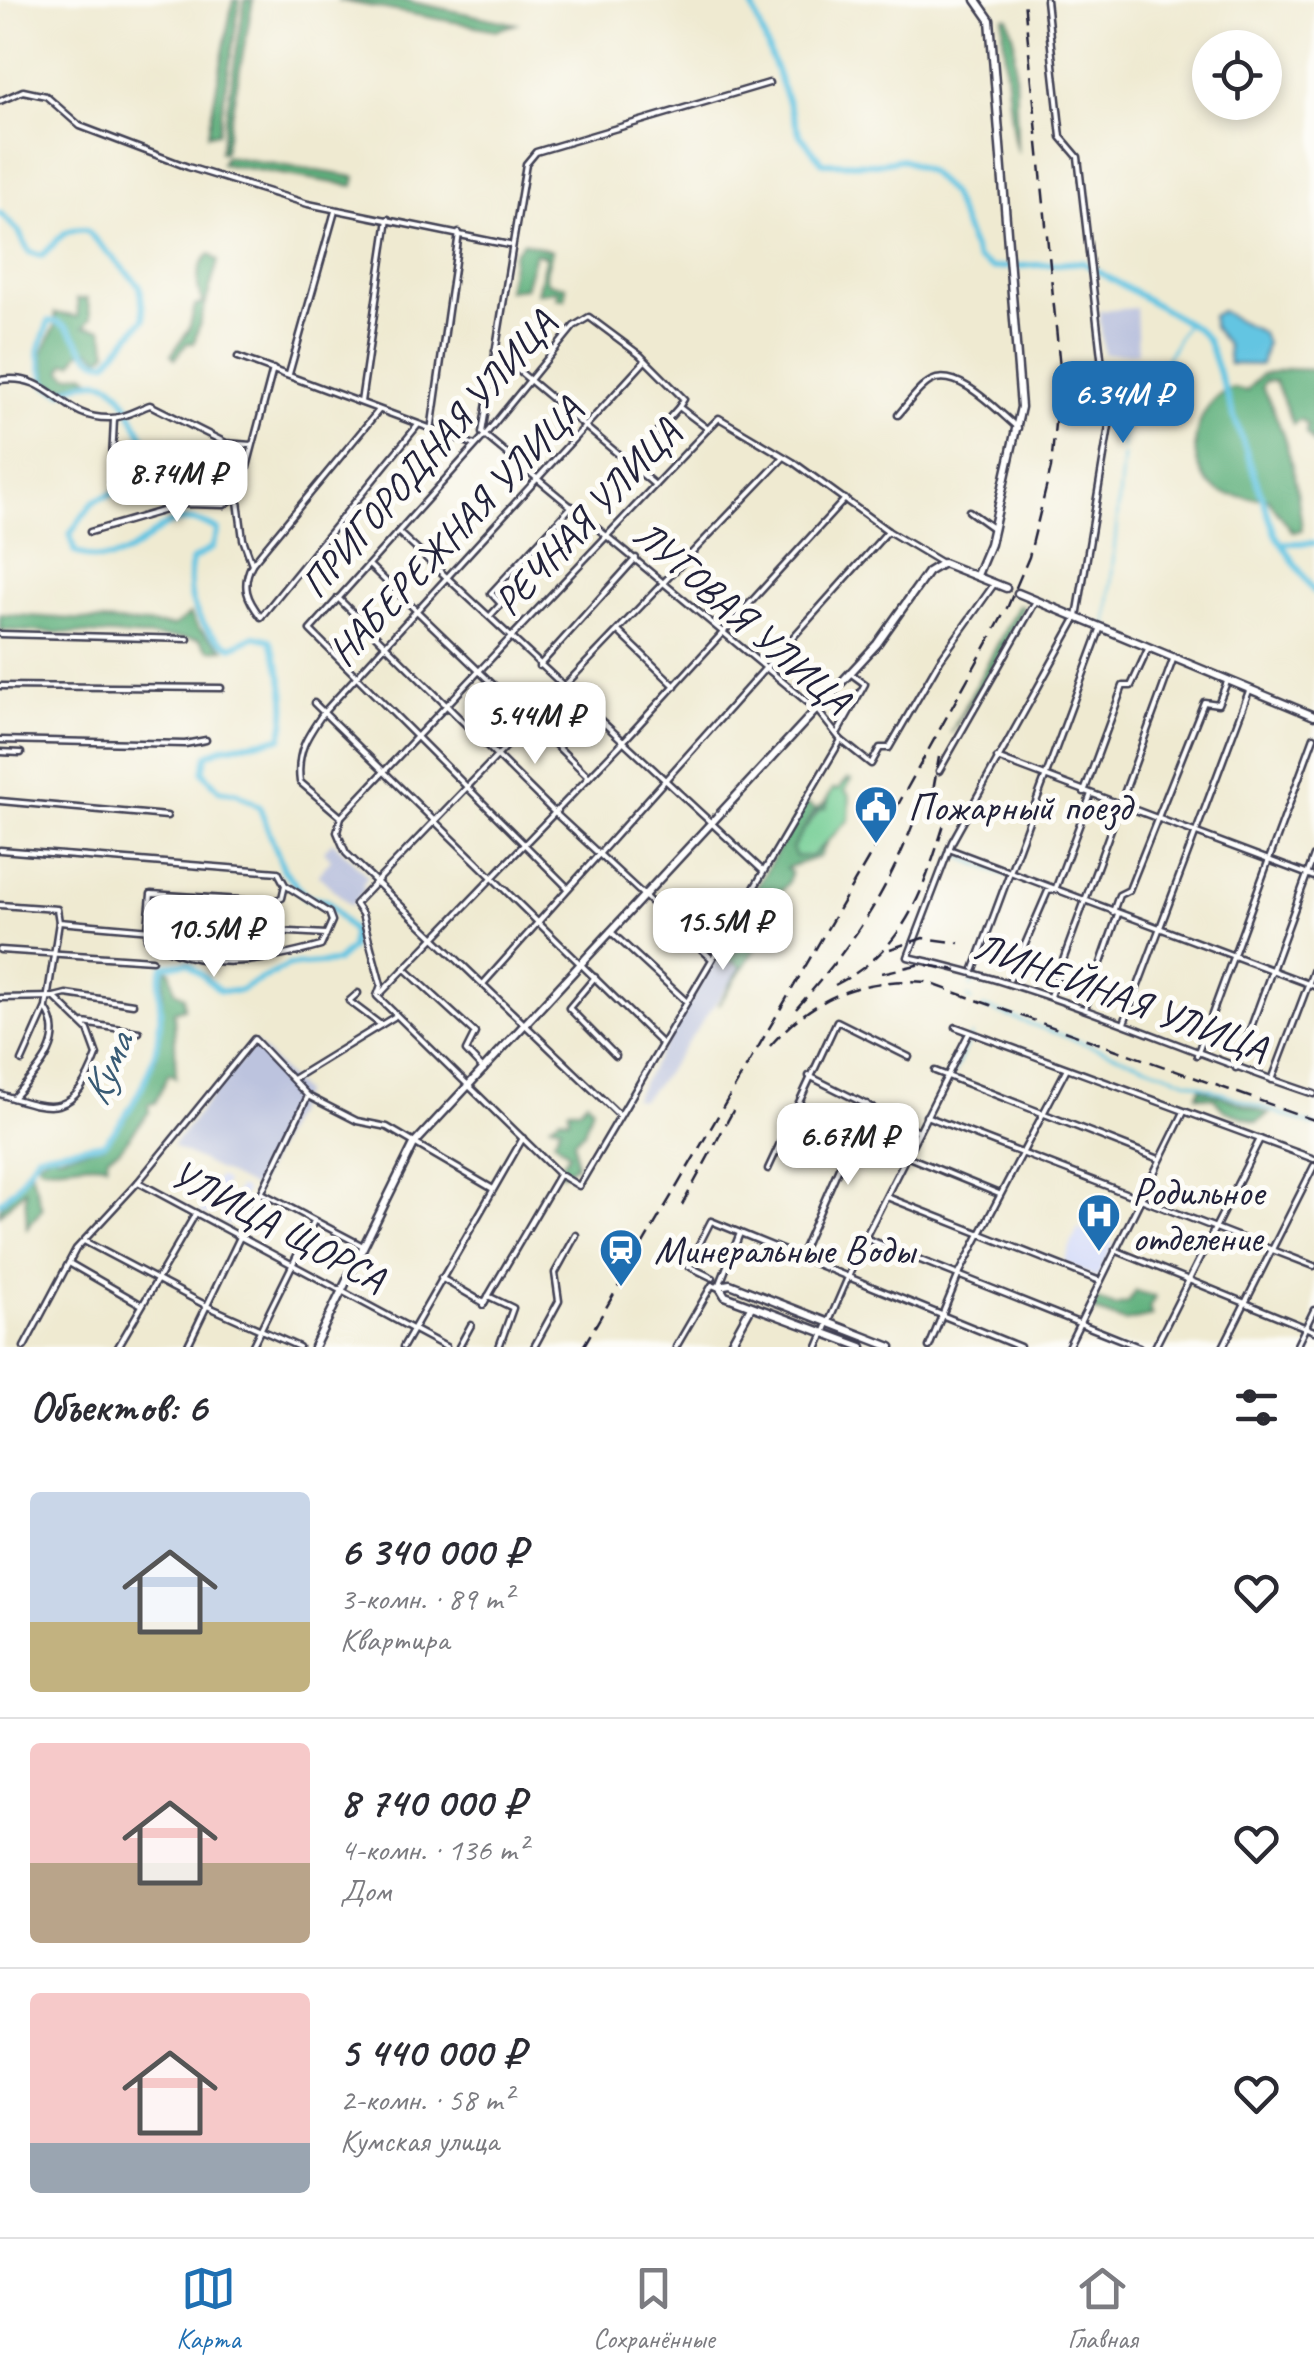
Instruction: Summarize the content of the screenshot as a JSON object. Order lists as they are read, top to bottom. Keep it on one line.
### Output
{"streets":{"street":["ПРИГОРОДНАЯ УЛИЦА","РЕЧНАЯ УЛИЦА","НАБЕРЕЖНАЯ УЛИЦА","ЛУГОВАЯ УЛИЦА","ЛИНЕЙНАЯ УЛИЦА","УЛИЦА ЩОРСА"]},"crossings":[["ПРИГОРОДНАЯ УЛИЦА","НАБЕРЕЖНАЯ УЛИЦА"],["ПРИГОРОДНАЯ УЛИЦА","ЛУГОВАЯ УЛИЦА"],["РЕЧНАЯ УЛИЦА","НАБЕРЕЖНАЯ УЛИЦА"],["РЕЧНАЯ УЛИЦА","ЛУГОВАЯ УЛИЦА"],["НАБЕРЕЖНАЯ УЛИЦА","ЛУГОВАЯ УЛИЦА"]],"water":["Кума"],"places":{"public building":["Пожарный поезд"],"hospital":["Родильное отделение"],"station":["Минеральные Воды"]},"page":{"price":["6.34M ₽","8.74M ₽","5.44M ₽","15.5M ₽","10.5M ₽","6.67M ₽"],"heading":"Объектов: 6","list":[{"name":"6 340 000 ₽","note":"3-комн. · 89 m² · Квартира"},{"name":"8 740 000 ₽","note":"4-комн. · 136 m² · Дом"},{"name":"5 440 000 ₽","note":"2-комн. · 58 m² · Кумская улица"}],"tabs":["Карта","Сохранённые","Главная"]}}
